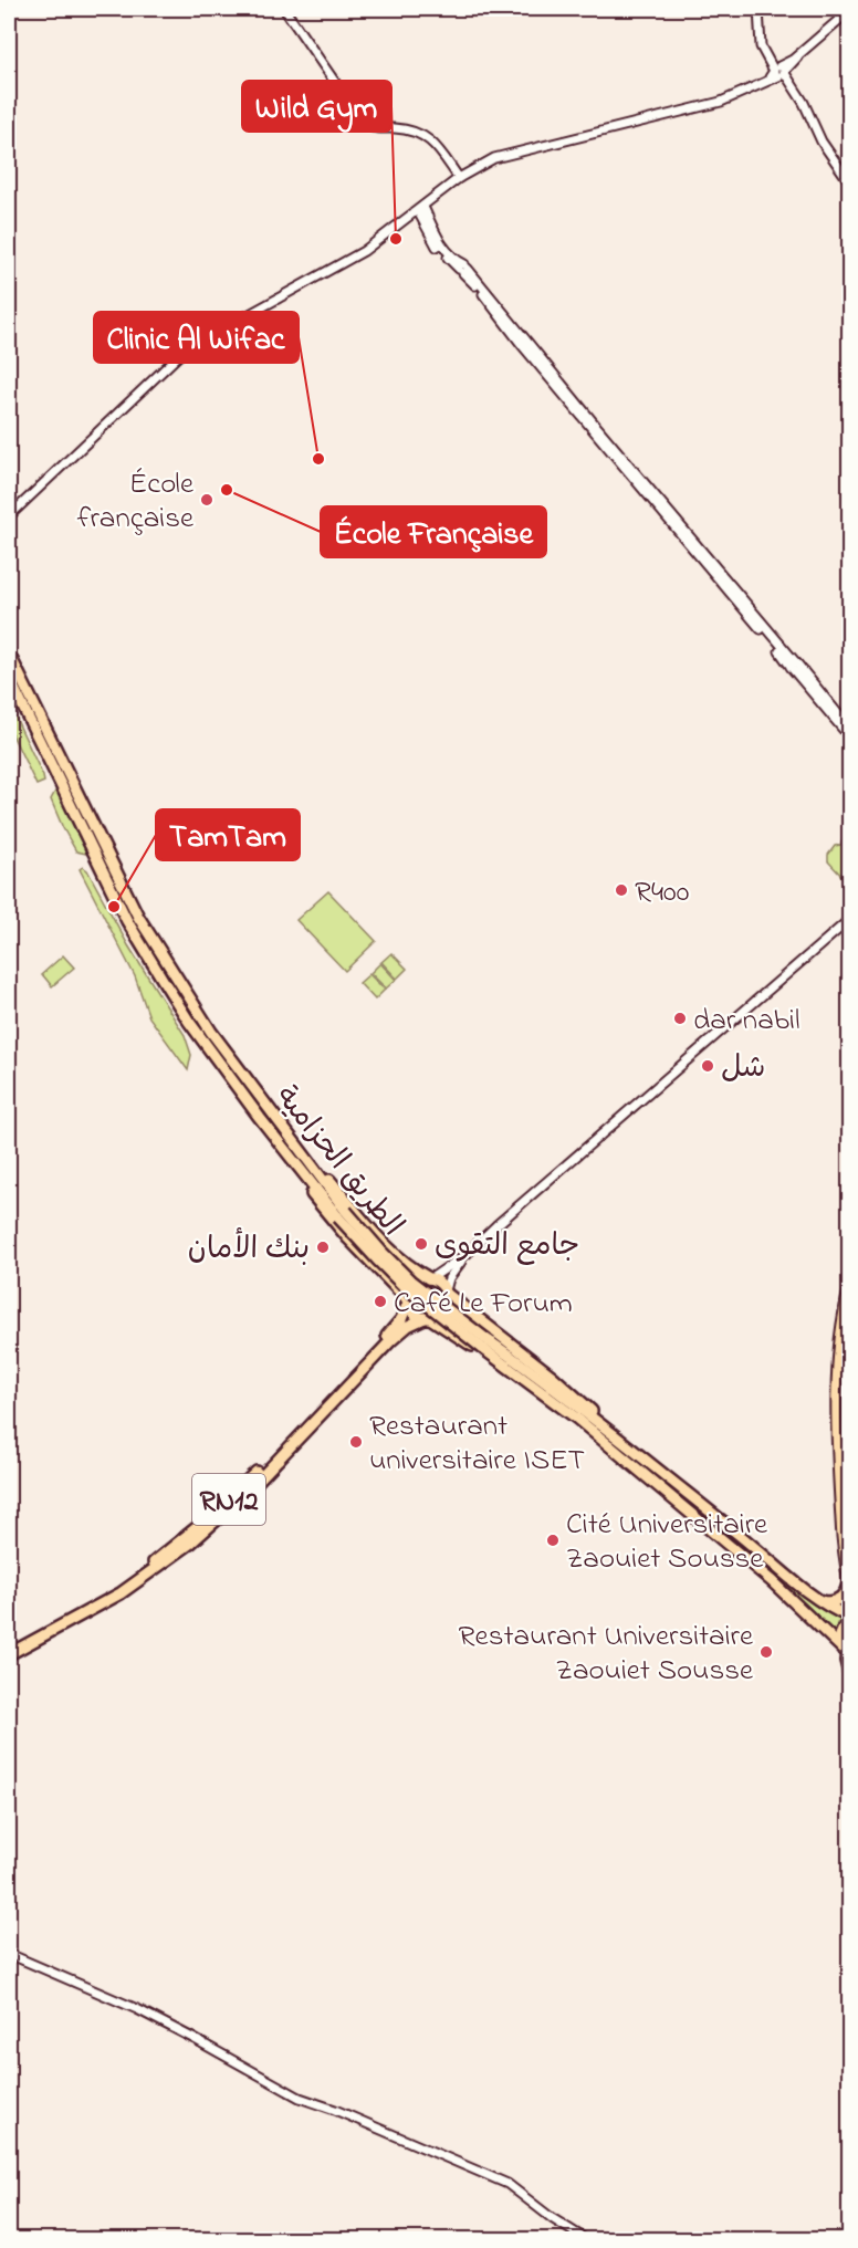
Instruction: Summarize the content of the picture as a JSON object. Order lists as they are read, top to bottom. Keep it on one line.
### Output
{"streets":{"highway":["الطريق الحزامية","RN12"]},"places":["Wild Gym","Clinic Al Wifac","École Française","École française","R400","TamTam","dar nabil","شل","جامع التقوى","بنك الأمان","Café Le Forum","Restaurant universitaire ISET","Cité Universitaire Zaouiet Sousse","Restaurant Universitaire Zaouiet Sousse"]}
